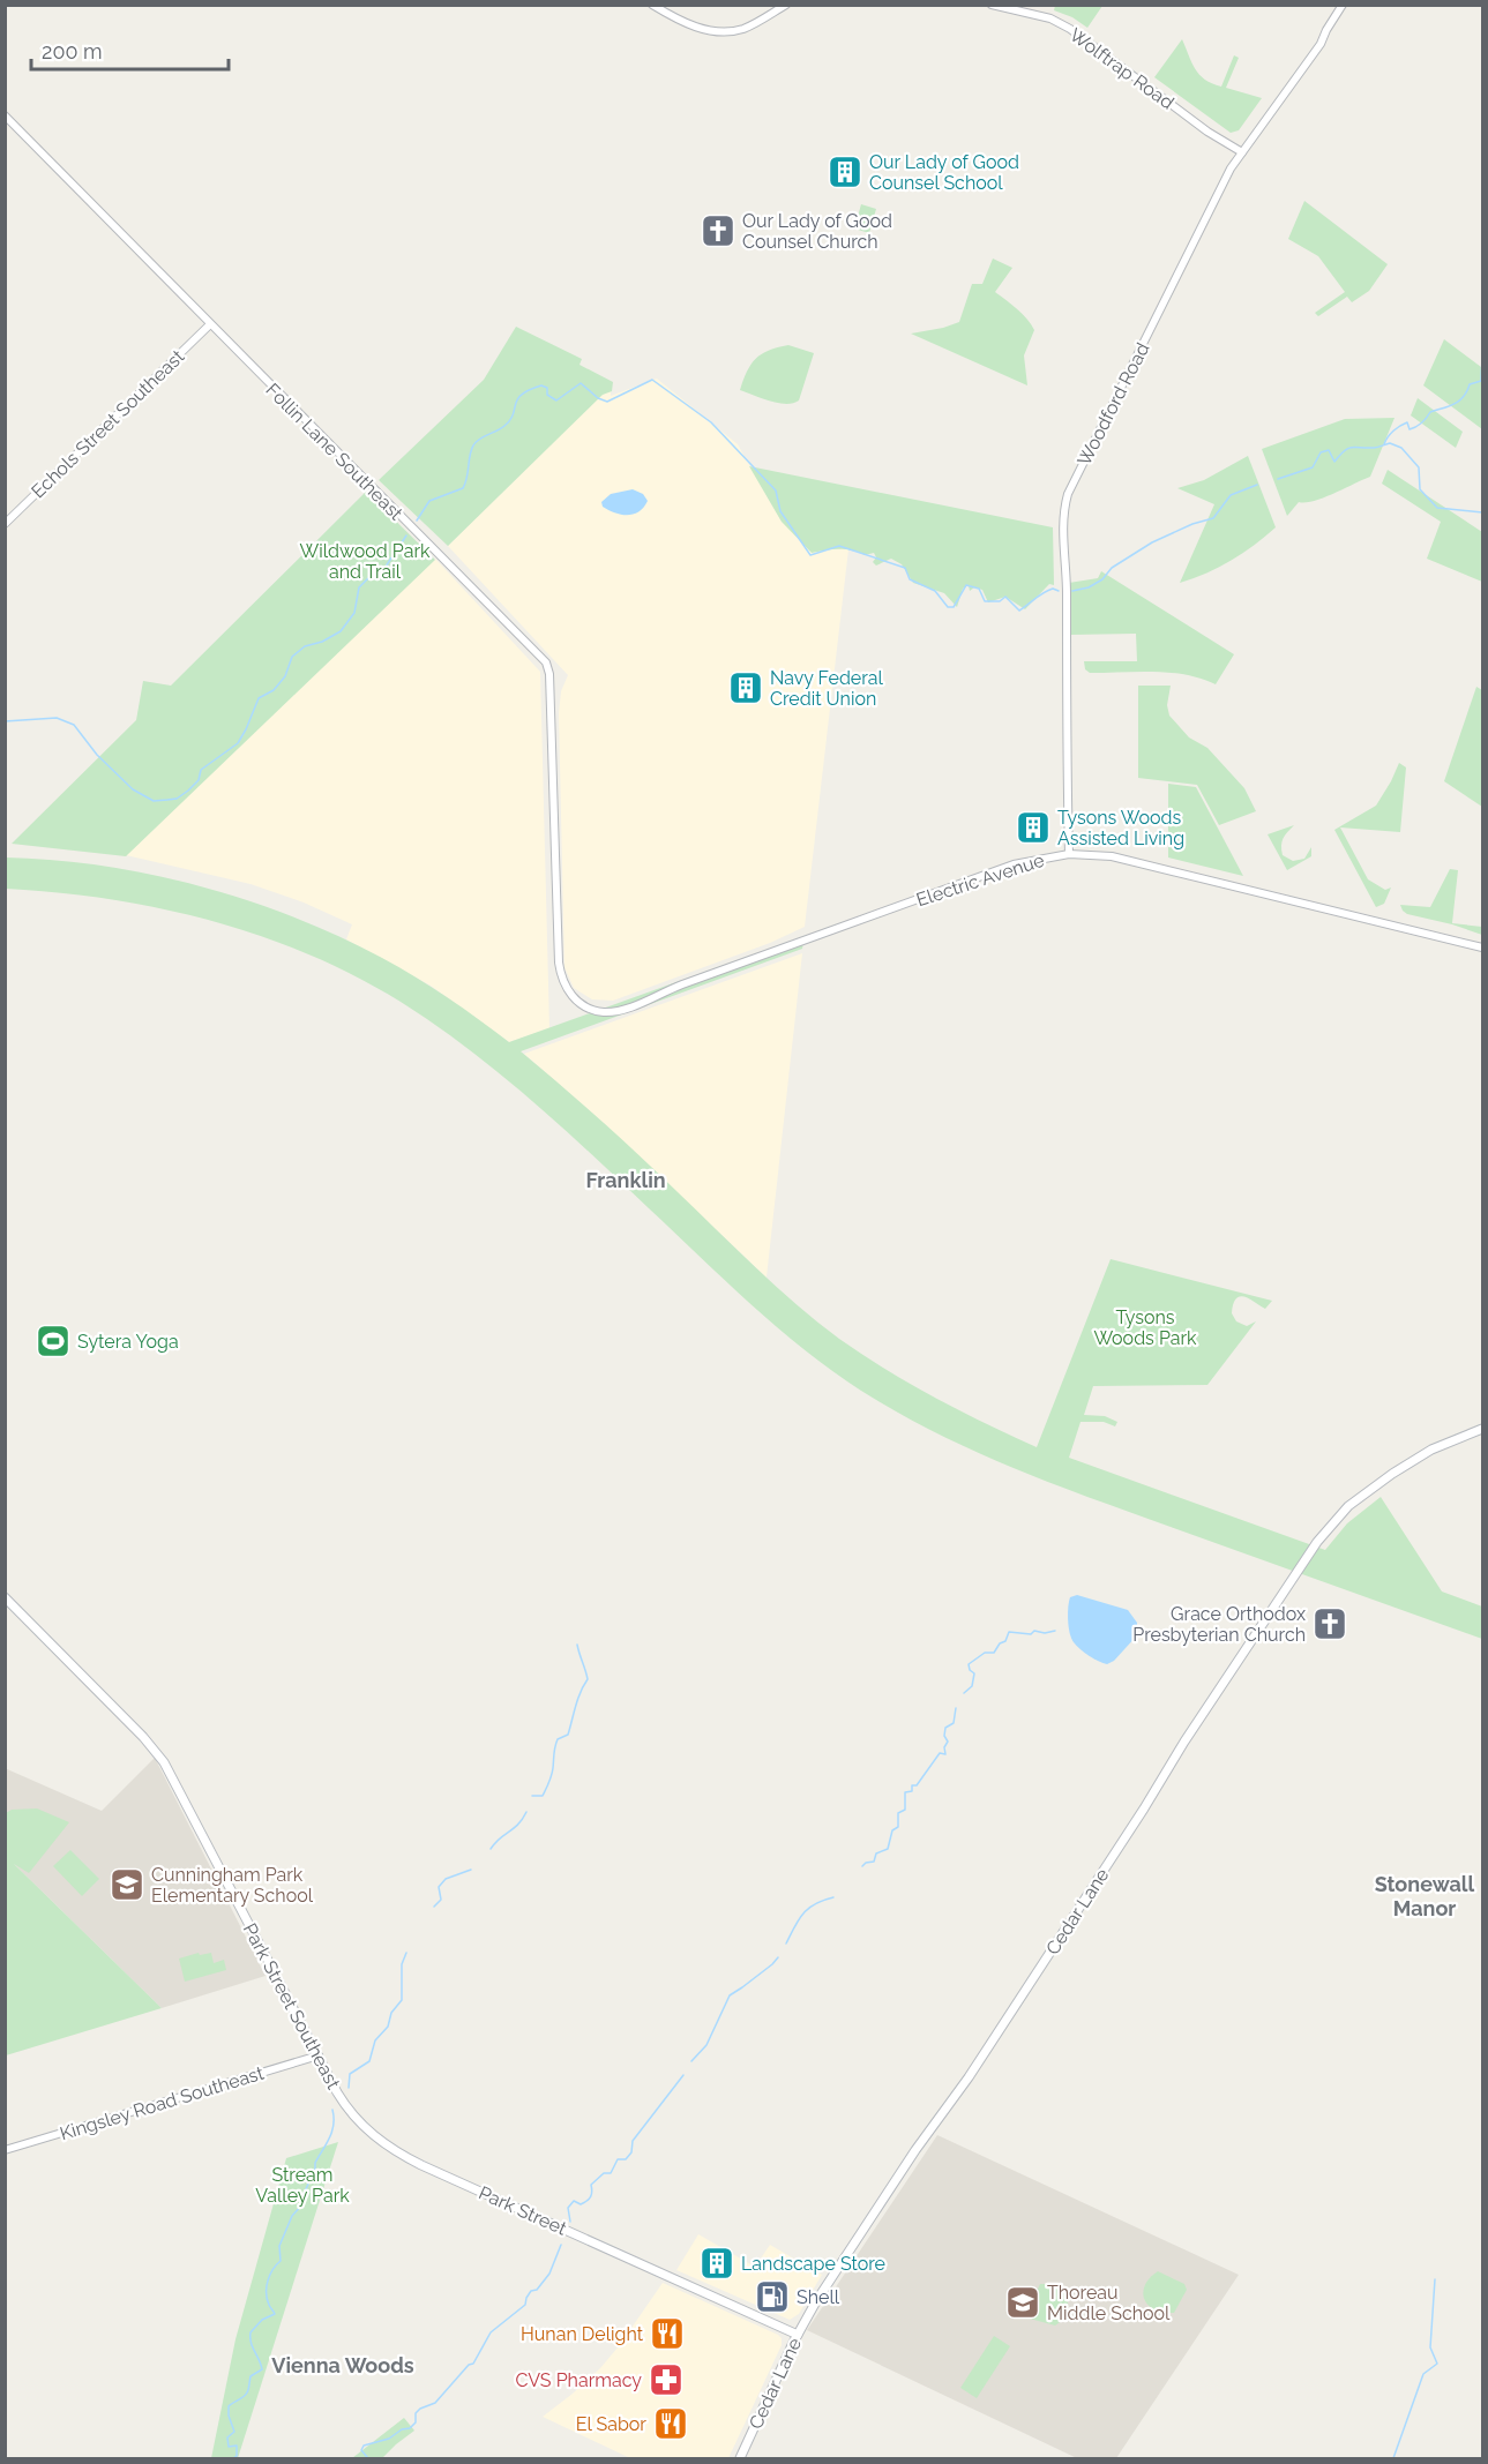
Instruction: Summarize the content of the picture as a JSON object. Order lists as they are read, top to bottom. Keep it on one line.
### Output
{"streets":{"main road":["Cedar Lane","Park Street Southeast","Park Street"],"street":["Wolftrap Road","Woodford Road","Echols Street Southeast","Follin Lane Southeast","Electric Avenue","Kingsley Road Southeast"]},"crossings":[["Wolftrap Road","Woodford Road"],["Woodford Road","Electric Avenue"],["Echols Street Southeast","Follin Lane Southeast"],["Follin Lane Southeast","Electric Avenue"],["Cedar Lane","Park Street"],["Park Street Southeast","Kingsley Road Southeast"],["Park Street Southeast","Park Street"]],"districts":["Franklin","Stonewall Manor","Vienna Woods"],"parks":["Wildwood Park and Trail","Tysons Woods Park","Stream Valley Park"],"places":{"building":["Our Lady of Good Counsel School","Navy Federal Credit Union","Tysons Woods Assisted Living","Landscape Store"],"church":["Our Lady of Good Counsel Church","Grace Orthodox Presbyterian Church"],"sports":["Sytera Yoga"],"school or university":["Cunningham Park Elementary School","Thoreau Middle School"],"fuel station":["Shell"],"restaurant":["Hunan Delight","El Sabor"],"pharmacy":["CVS Pharmacy"]},"scale_bar":"200 m"}
